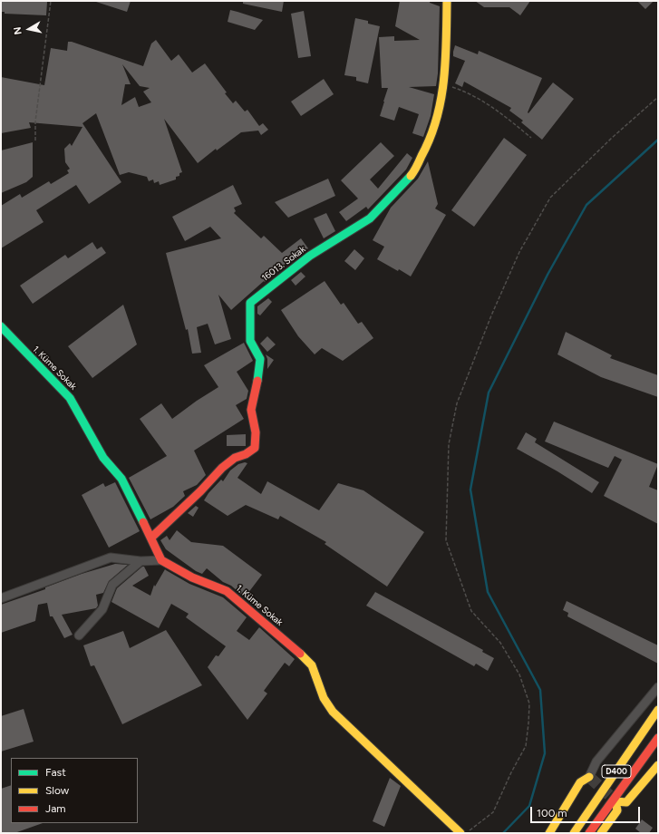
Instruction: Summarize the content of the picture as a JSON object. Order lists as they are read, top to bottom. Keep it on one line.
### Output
{"streets":{"main road":["16013. Sokak","1. Küme Sokak","D400"]},"crossings":[["16013. Sokak","1. Küme Sokak"]],"legend":["Fast","Slow","Jam"],"scale_bar":"100 m","north":"left"}
